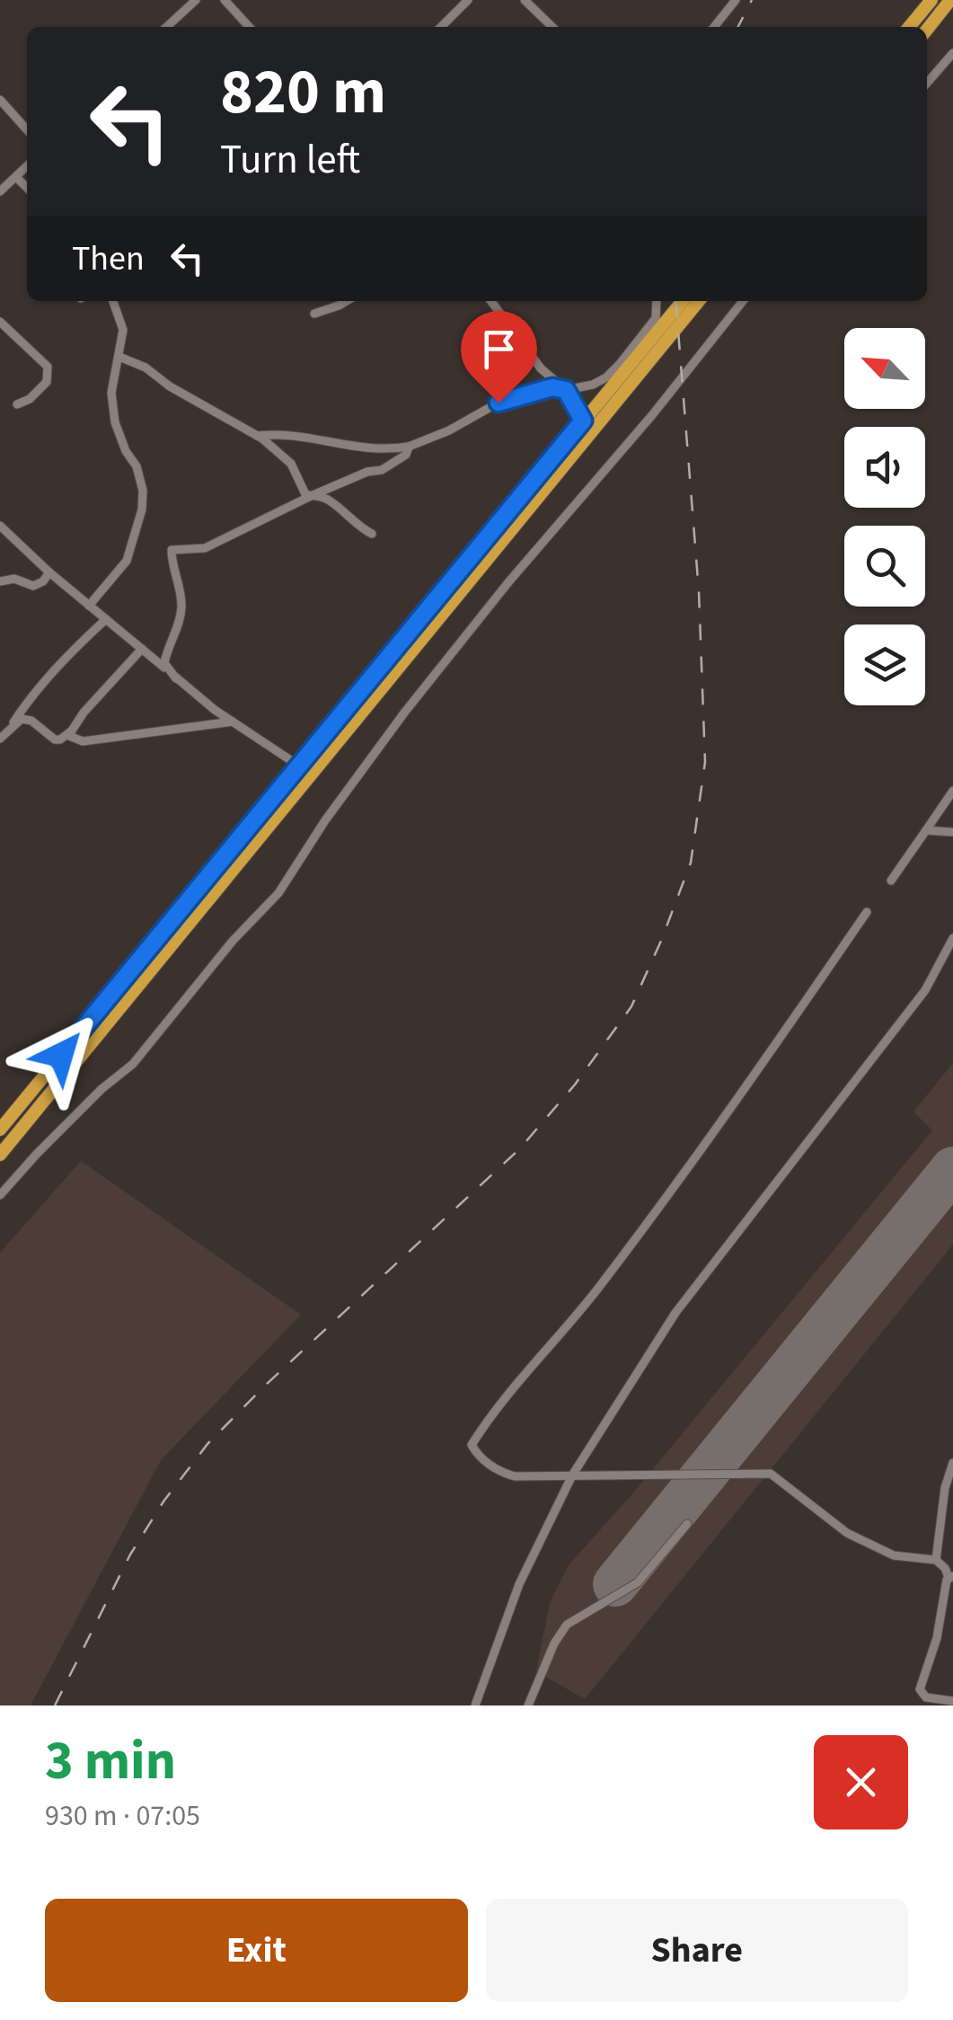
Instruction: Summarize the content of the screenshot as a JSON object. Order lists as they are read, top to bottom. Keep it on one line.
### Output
{"north":"top left","page":{"turn":["820 m","Turn left"],"then":"Then","heading":["3 min","930 m · 07:05"],"buttons":["Exit","Share"]}}
